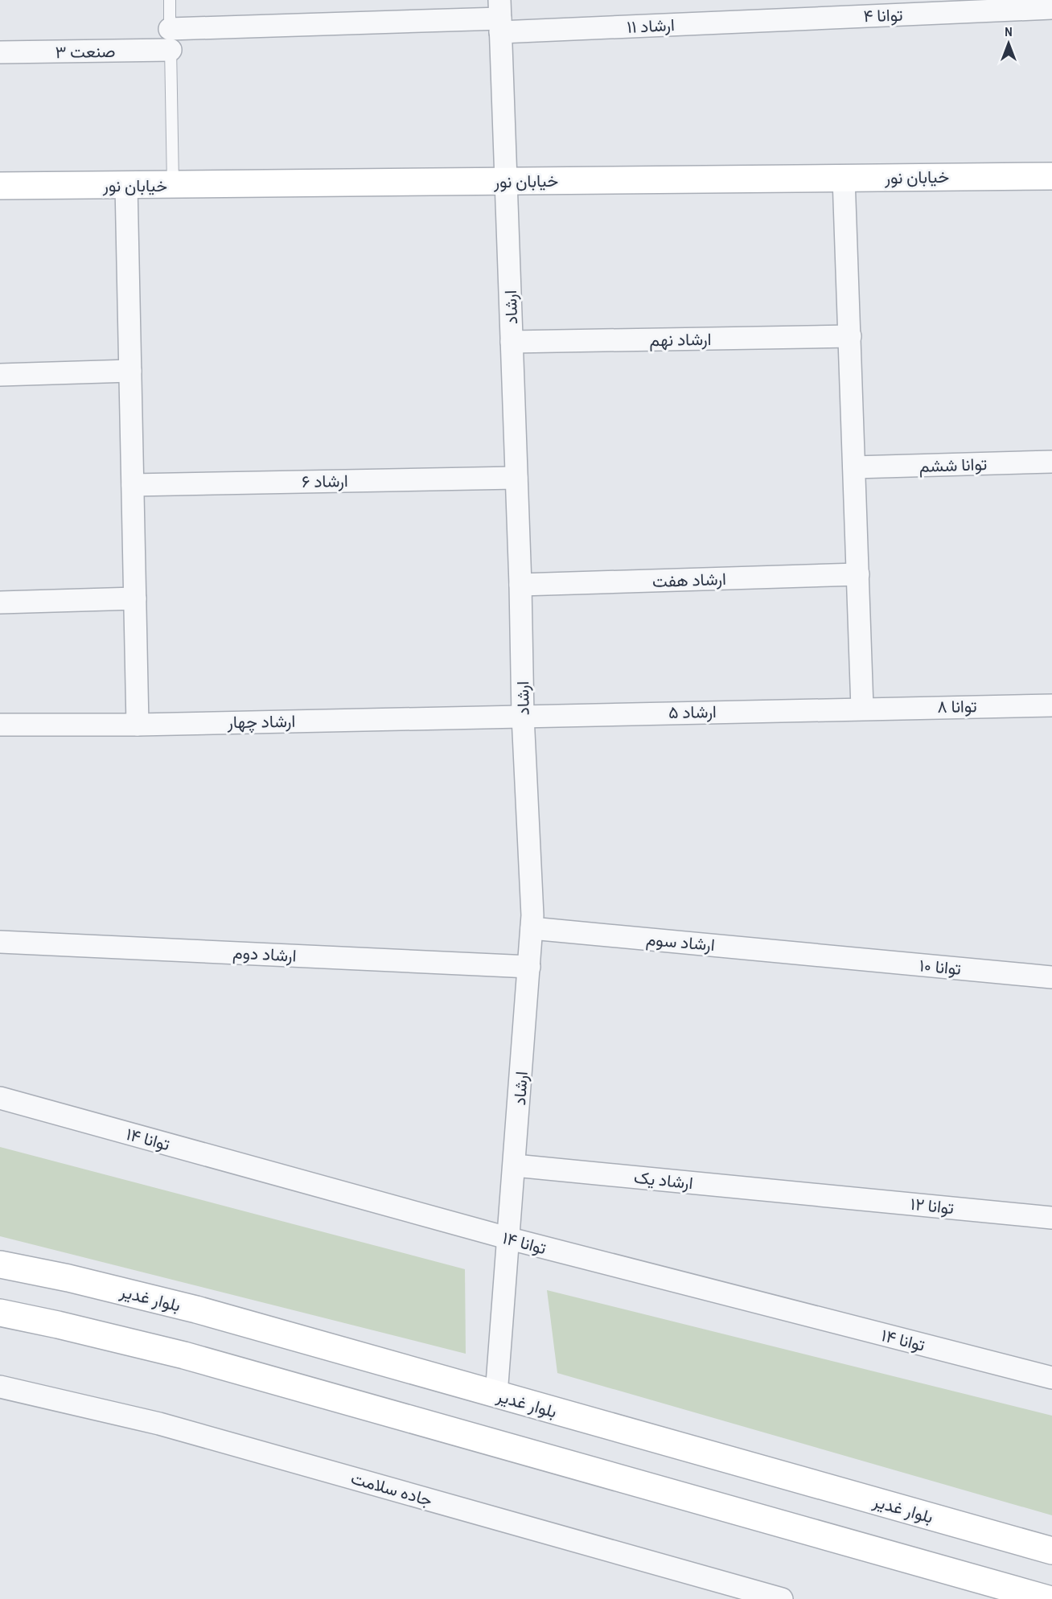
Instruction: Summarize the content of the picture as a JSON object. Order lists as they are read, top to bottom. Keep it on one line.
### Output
{"streets":{"main road":["خیابان نور","بلوار غدیر"],"street":["توانا ۴","ارشاد ۱۱","صنعت ۳","ارشاد","ارشاد نهم","توانا ششم","ارشاد ۶","ارشاد هفت","توانا ۸","ارشاد ۵","ارشاد چهار","ارشاد سوم","ارشاد دوم","توانا ۱۰","توانا ۱۴","ارشاد یک","توانا ۱۲","جاده سلامت"]},"crossings":[["توانا ۴","ارشاد ۱۱"],["ارشاد ۱۱","ارشاد"],["خیابان نور","ارشاد"],["ارشاد","ارشاد نهم"],["ارشاد","ارشاد ۶"],["ارشاد","ارشاد هفت"],["ارشاد","ارشاد ۵"],["ارشاد","ارشاد چهار"],["ارشاد","ارشاد سوم"],["ارشاد","ارشاد دوم"],["ارشاد","توانا ۱۴"],["ارشاد","ارشاد یک"],["ارشاد","بلوار غدیر"],["توانا ۸","ارشاد ۵"],["ارشاد ۵","ارشاد چهار"],["ارشاد سوم","توانا ۱۰"],["ارشاد یک","توانا ۱۲"]],"north":"top"}
